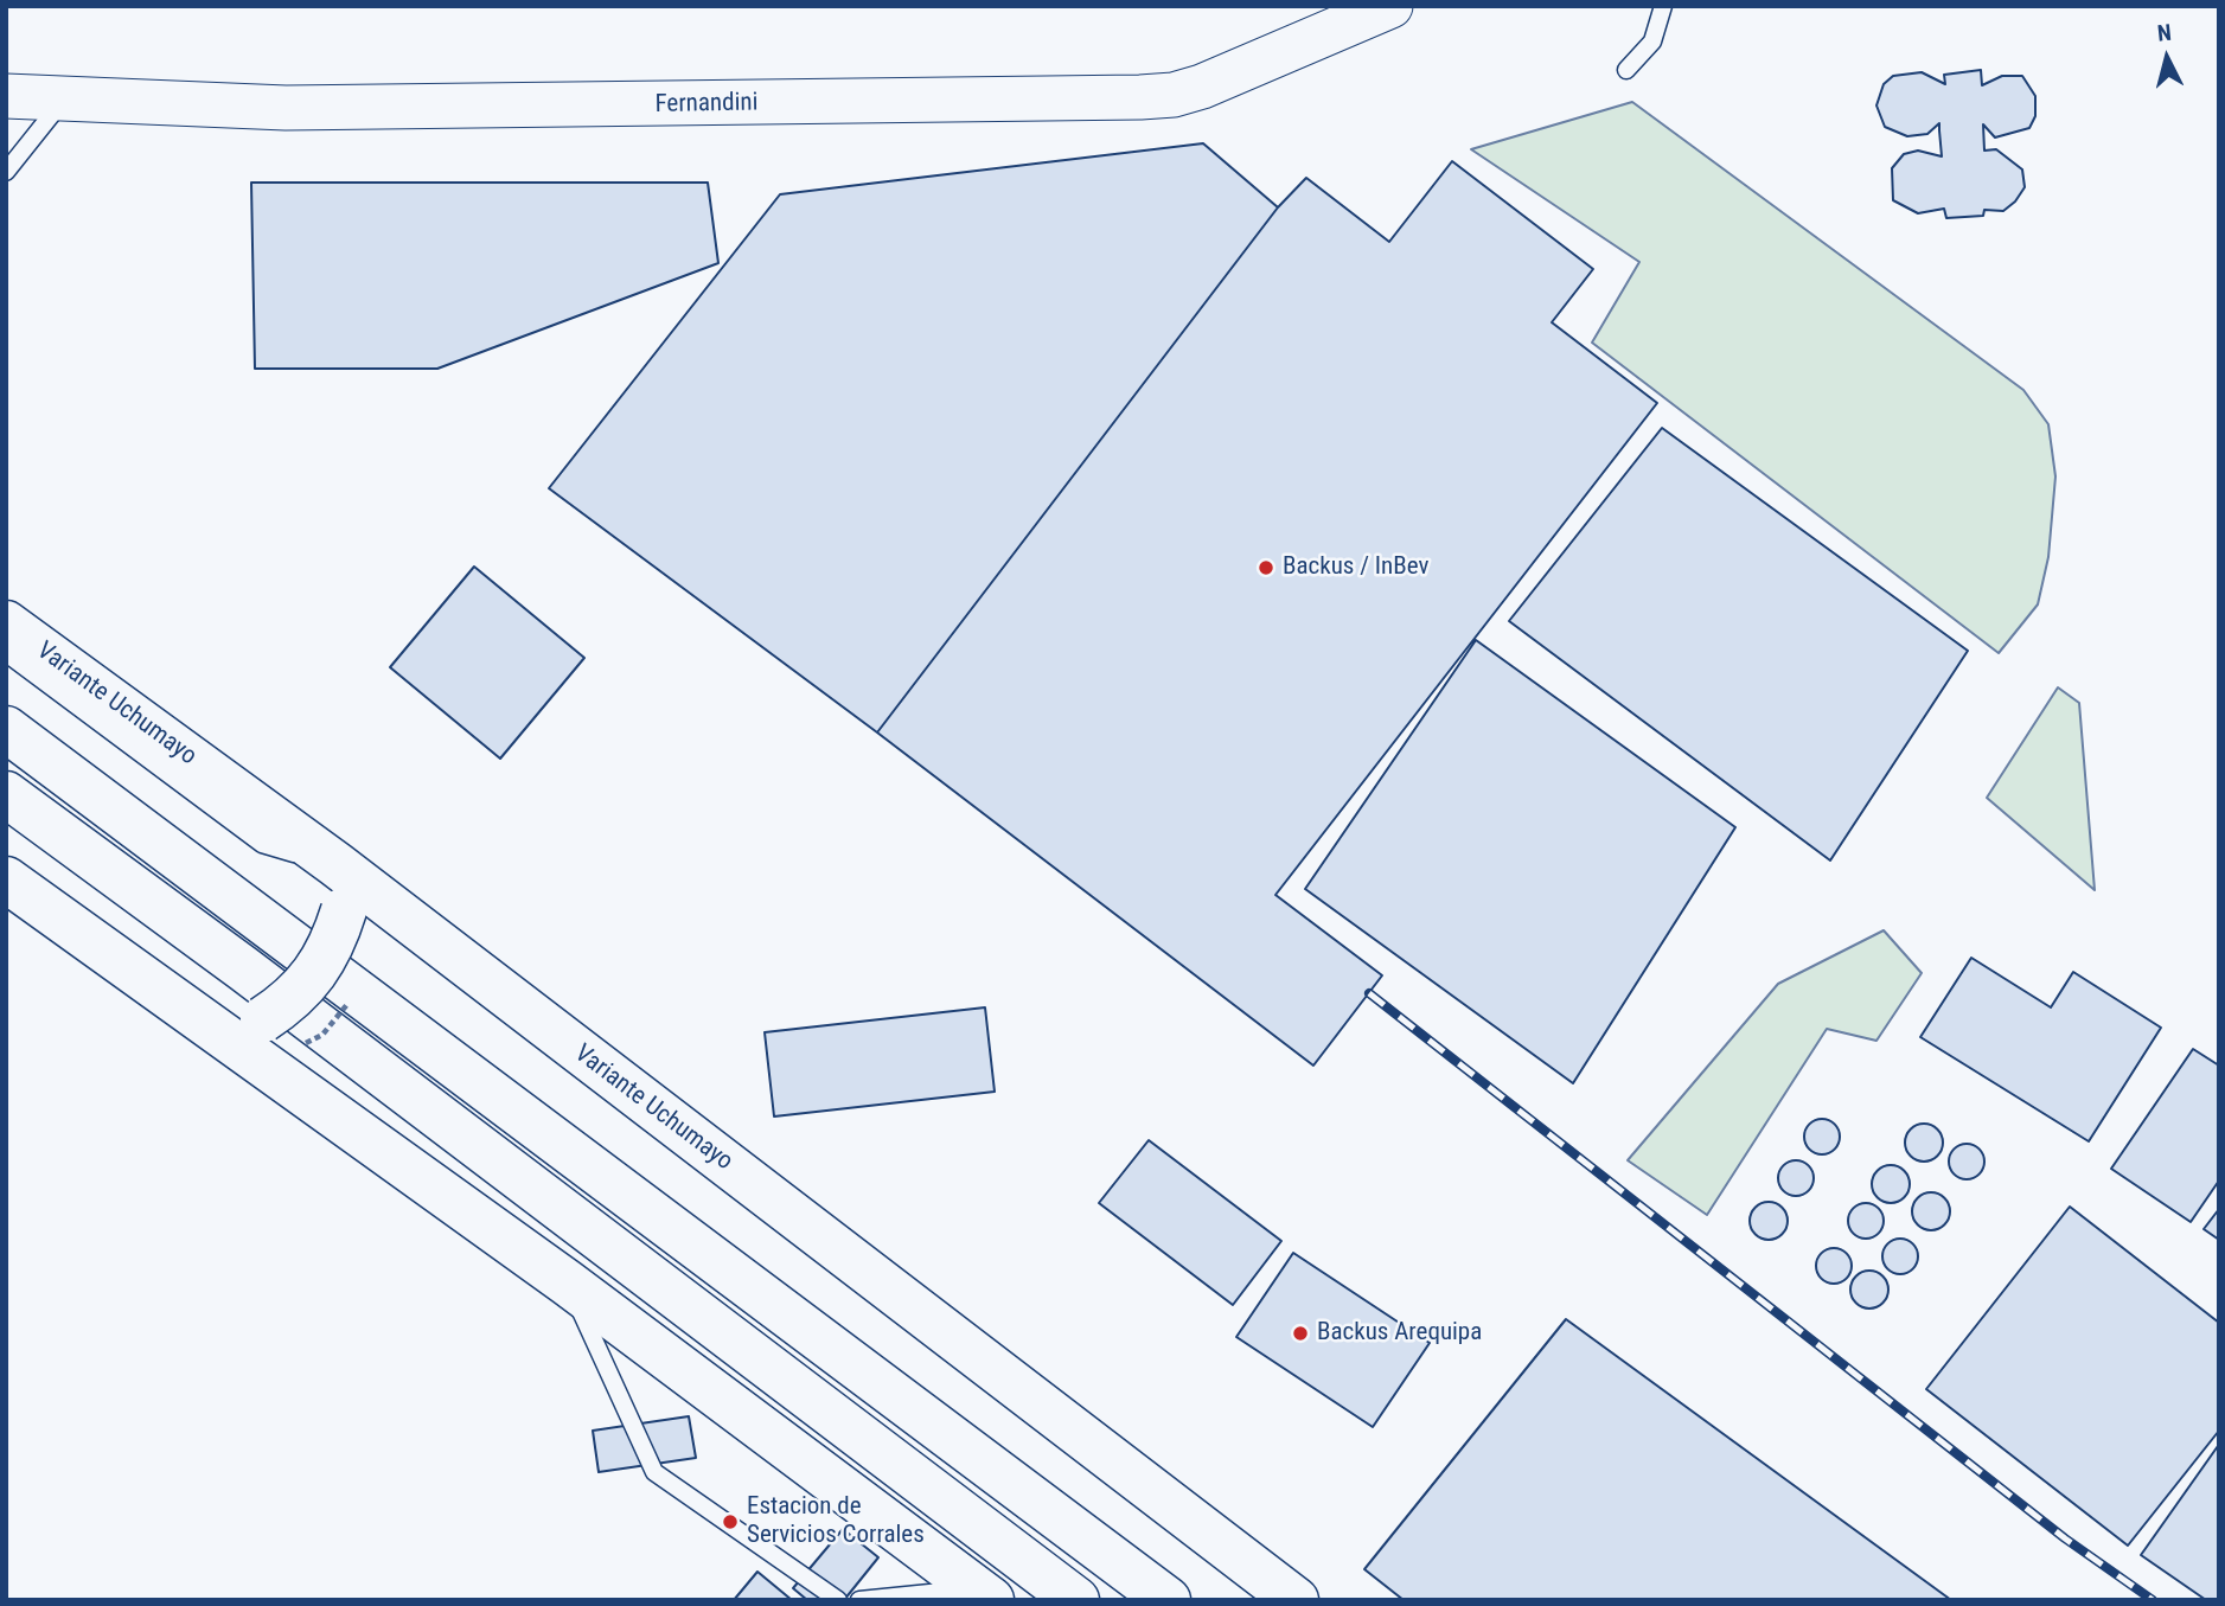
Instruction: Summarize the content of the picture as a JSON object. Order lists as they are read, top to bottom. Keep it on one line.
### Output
{"streets":{"main road":["Variante Uchumayo"],"street":["Fernandini"]},"places":["Backus / InBev","Backus Arequipa","Estacion de Servicios Corrales"],"north":"top"}
